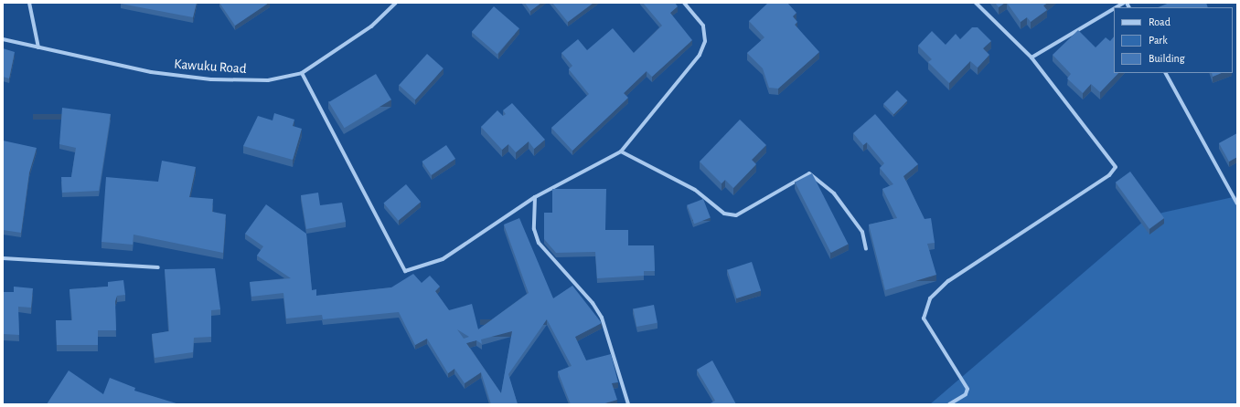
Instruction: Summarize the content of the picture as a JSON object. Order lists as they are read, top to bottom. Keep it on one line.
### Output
{"streets":{"street":["Kawuku Road"]},"legend":["Road","Park","Building"]}
